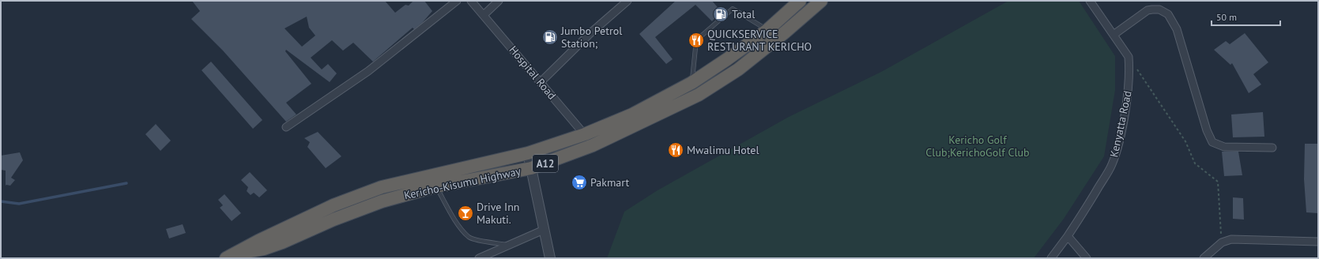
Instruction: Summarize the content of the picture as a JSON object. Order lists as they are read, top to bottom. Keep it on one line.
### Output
{"streets":{"highway":["A12","Kericho-Kisumu Highway"],"street":["Hospital Road","Kenyatta Road"]},"crossings":[["Hospital Road","Kericho-Kisumu Highway"]],"parks":["Kericho Golf Club;KerichoGolf Club"],"places":{"fuel station":["Total","Jumbo Petrol Station;"],"restaurant":["QUICKSERVICE RESTURANT KERICHO","Mwalimu Hotel"],"supermarket":["Pakmart"],"bar":["Drive Inn Makuti."]},"scale_bar":"50 m"}
